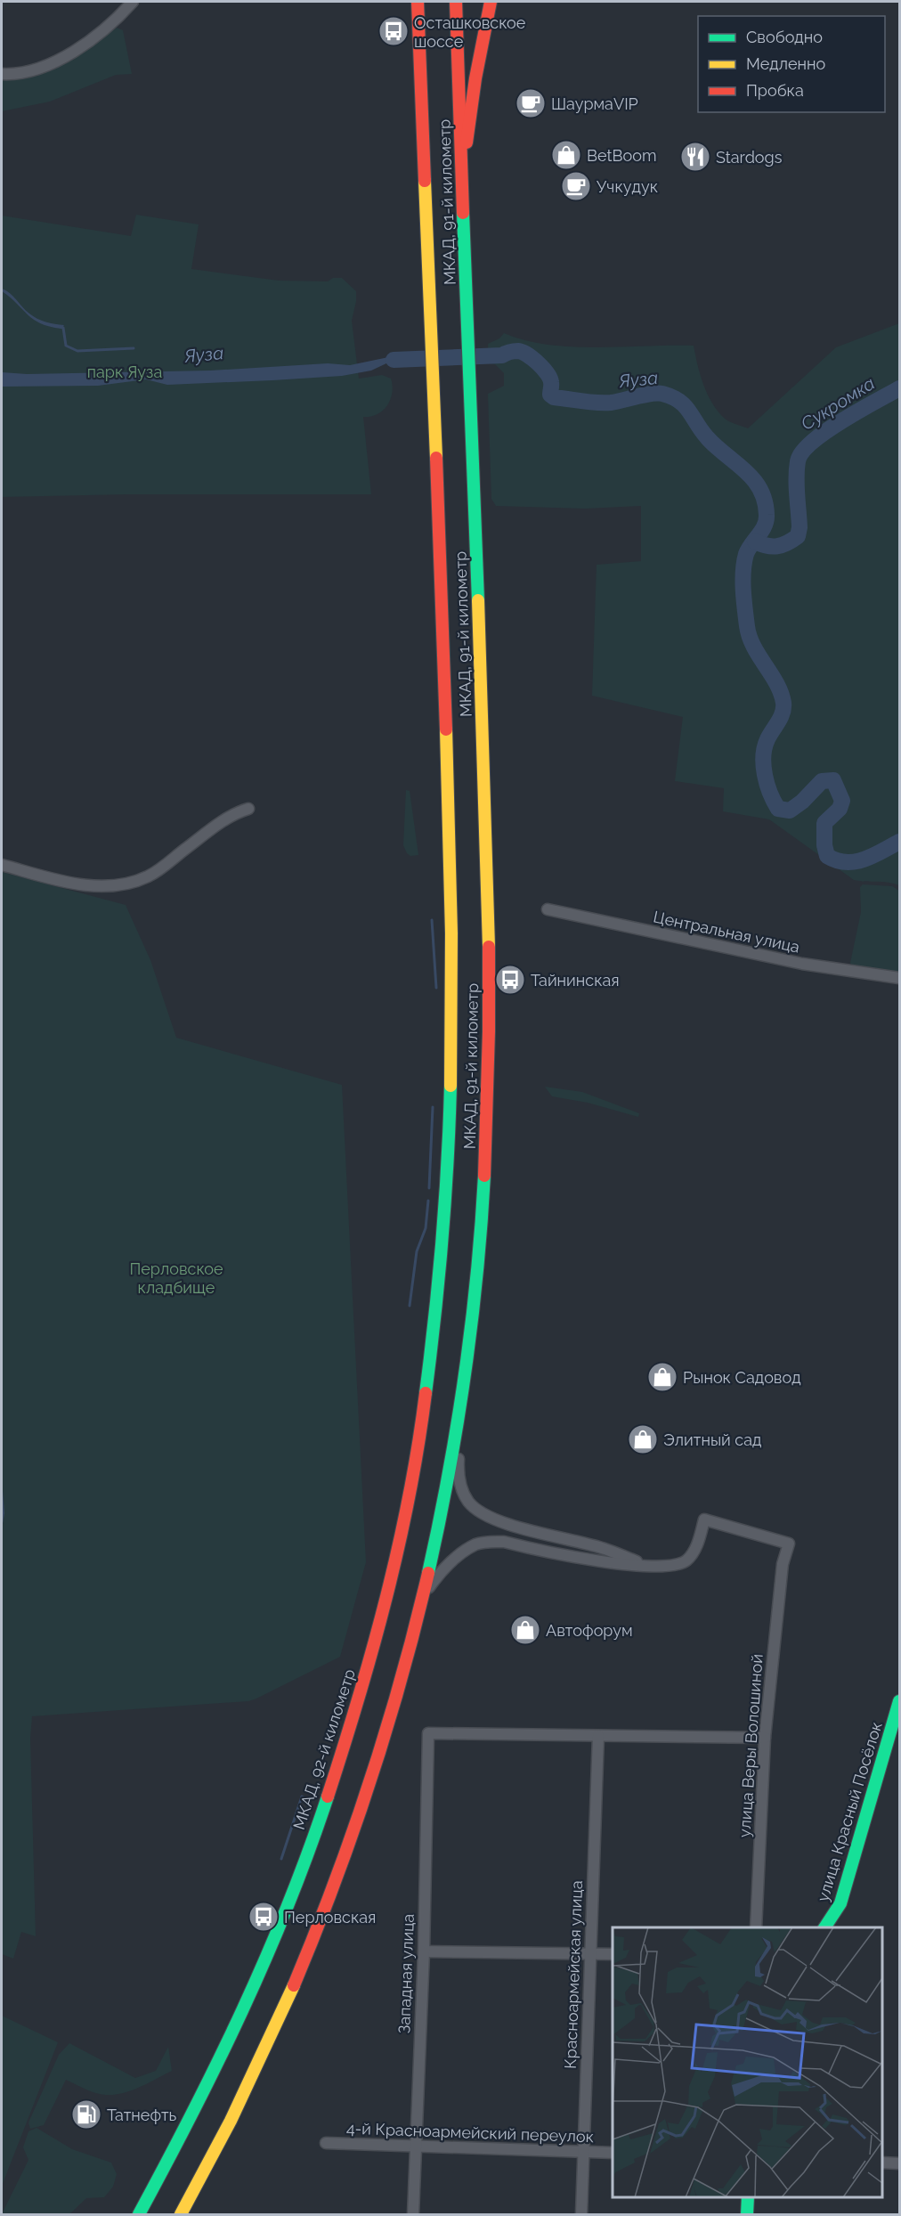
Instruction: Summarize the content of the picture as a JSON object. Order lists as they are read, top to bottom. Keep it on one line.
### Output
{"streets":{"main road":["МКАД, 91-й километр","МКАД, 92-й километр","улица Красный Посёлок"],"street":["Центральная улица","улица Веры Волошиной","Западная улица","Красноармейская улица","4-й Красноармейский переулок"]},"crossings":[["МКАД, 91-й километр","МКАД, 92-й километр"],["Западная улица","Красноармейская улица"],["Западная улица","4-й Красноармейский переулок"],["Красноармейская улица","4-й Красноармейский переулок"]],"water":["Яуза","Сукромка"],"parks":["парк Яуза","Перловское кладбище"],"places":{"bus stop":["Осташковское шоссе","Тайнинская","Перловская"],"cafe":["ШаурмаVIP","Учкудук"],"shop":["BetBoom","Рынок Садовод","Элитный сад","Автофорум"],"restaurant":["Stardogs"],"fuel station":["Татнефть"]},"legend":["Свободно","Медленно","Пробка"]}
